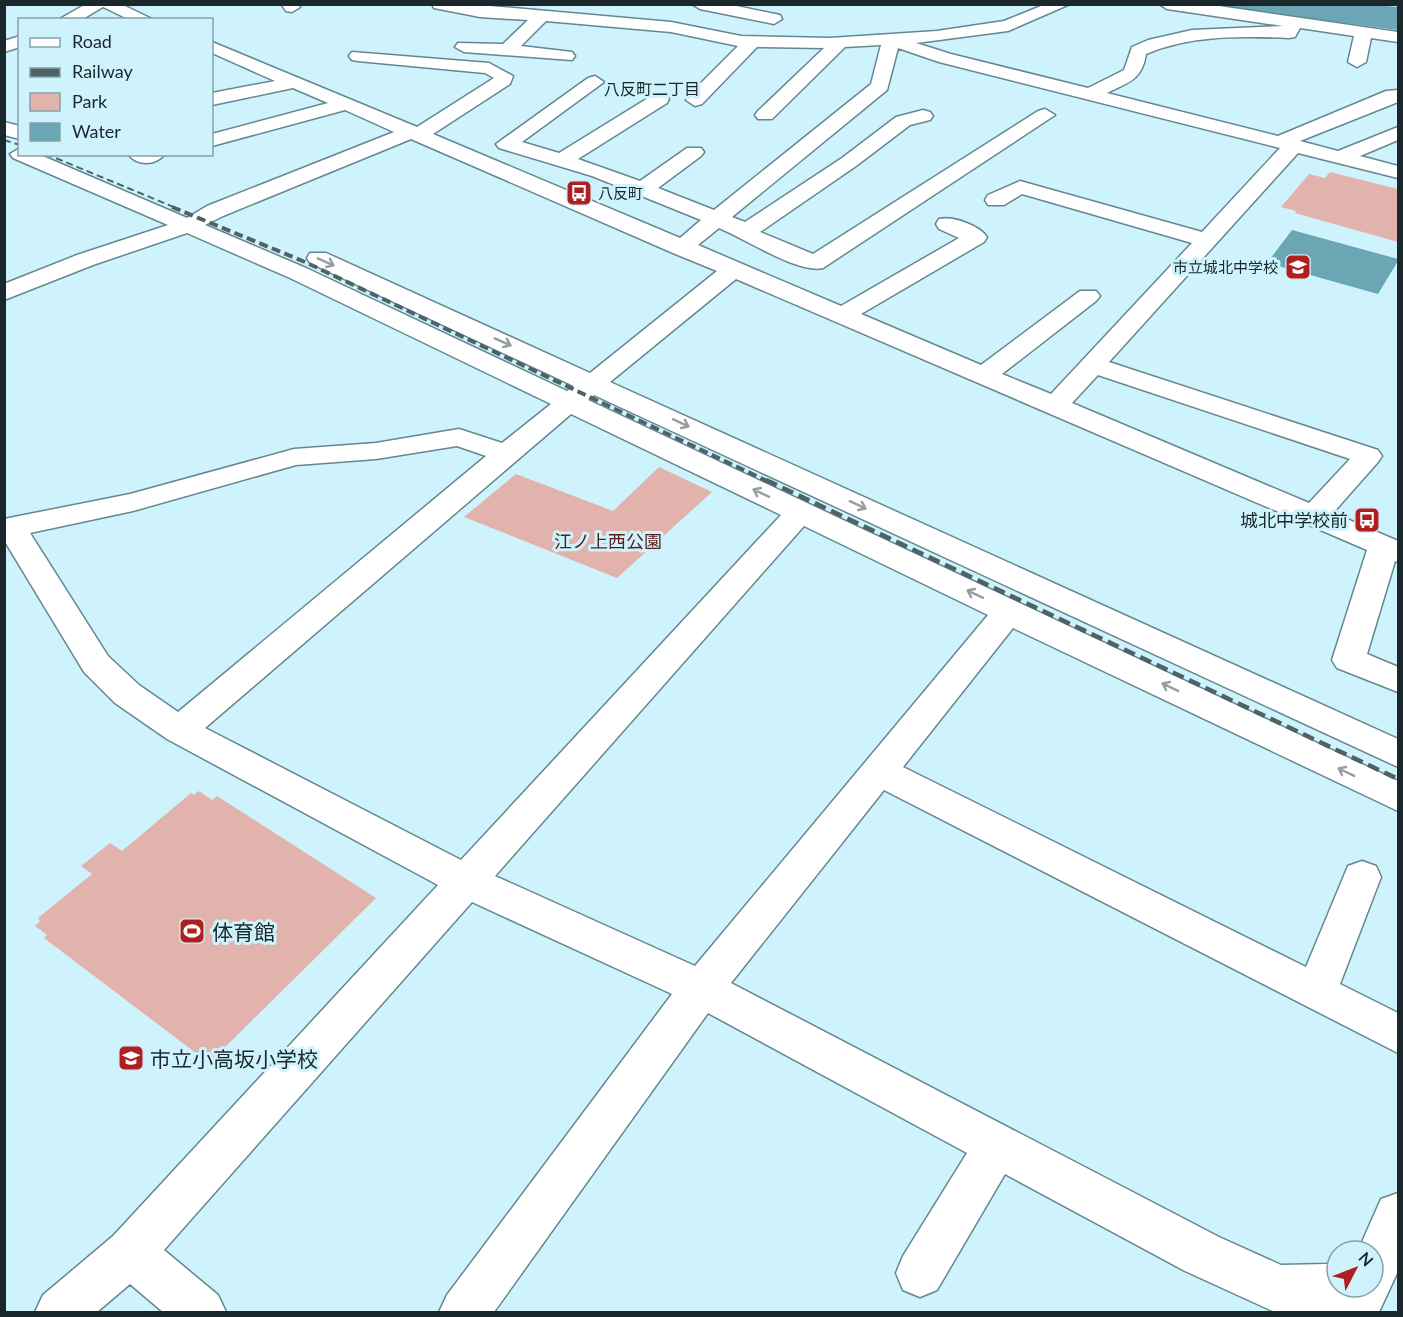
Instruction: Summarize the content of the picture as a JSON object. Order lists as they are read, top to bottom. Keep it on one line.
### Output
{"districts":["八反町二丁目"],"parks":["江ノ上西公園"],"places":{"bus stop":["八反町","城北中学校前"],"school or university":["市立城北中学校","市立小高坂小学校"],"sports":["体育館"]},"legend":["Road","Railway","Park","Water"],"north":"top right"}
